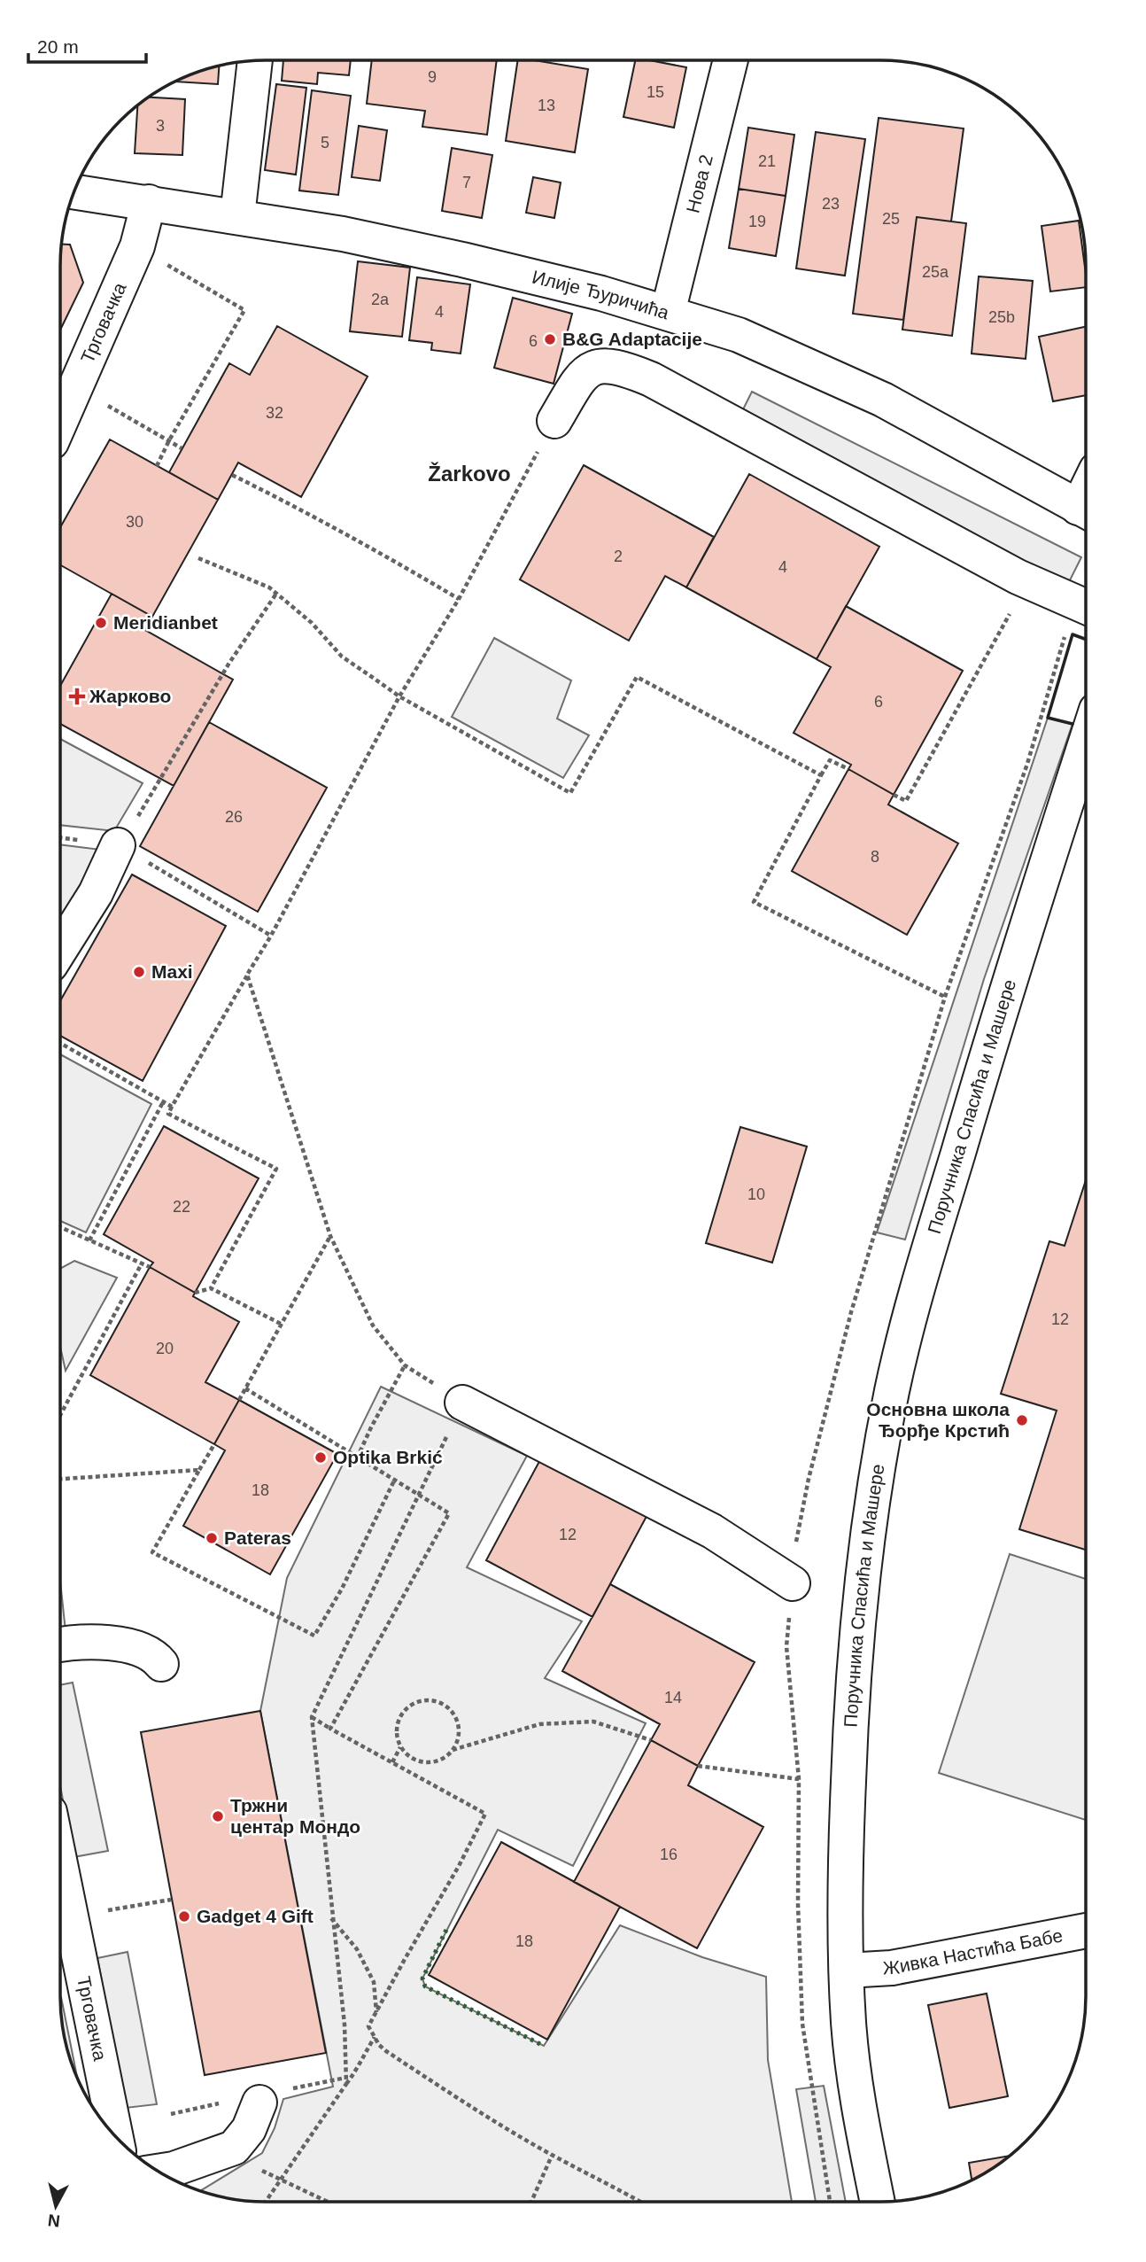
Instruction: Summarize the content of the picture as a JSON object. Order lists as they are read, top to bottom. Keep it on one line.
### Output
{"streets":{"street":["Нова 2","Илије Ђуричића","Трговачка","Поручника Спасића и Машере","Живка Настића Бабе"]},"crossings":[["Нова 2","Илије Ђуричића"],["Илије Ђуричића","Трговачка"],["Поручника Спасића и Машере","Живка Настића Бабе"]],"districts":["Žarkovo"],"places":{"other":["B&G Adaptacije","Meridianbet","Maxi","Основна школа Ђорђе Крстић","Optika Brkić","Pateras","Тржни центар Мондо","Gadget 4 Gift"],"health":["Жарково"]},"house_numbers":["9","15","13","3","5","21","7","23","25","19","25a","2a","4","25b","6","32","30","2","4","6","26","8","10","22","12","20","18","12","14","16","18"],"scale_bar":"20 m","north":"bottom"}
